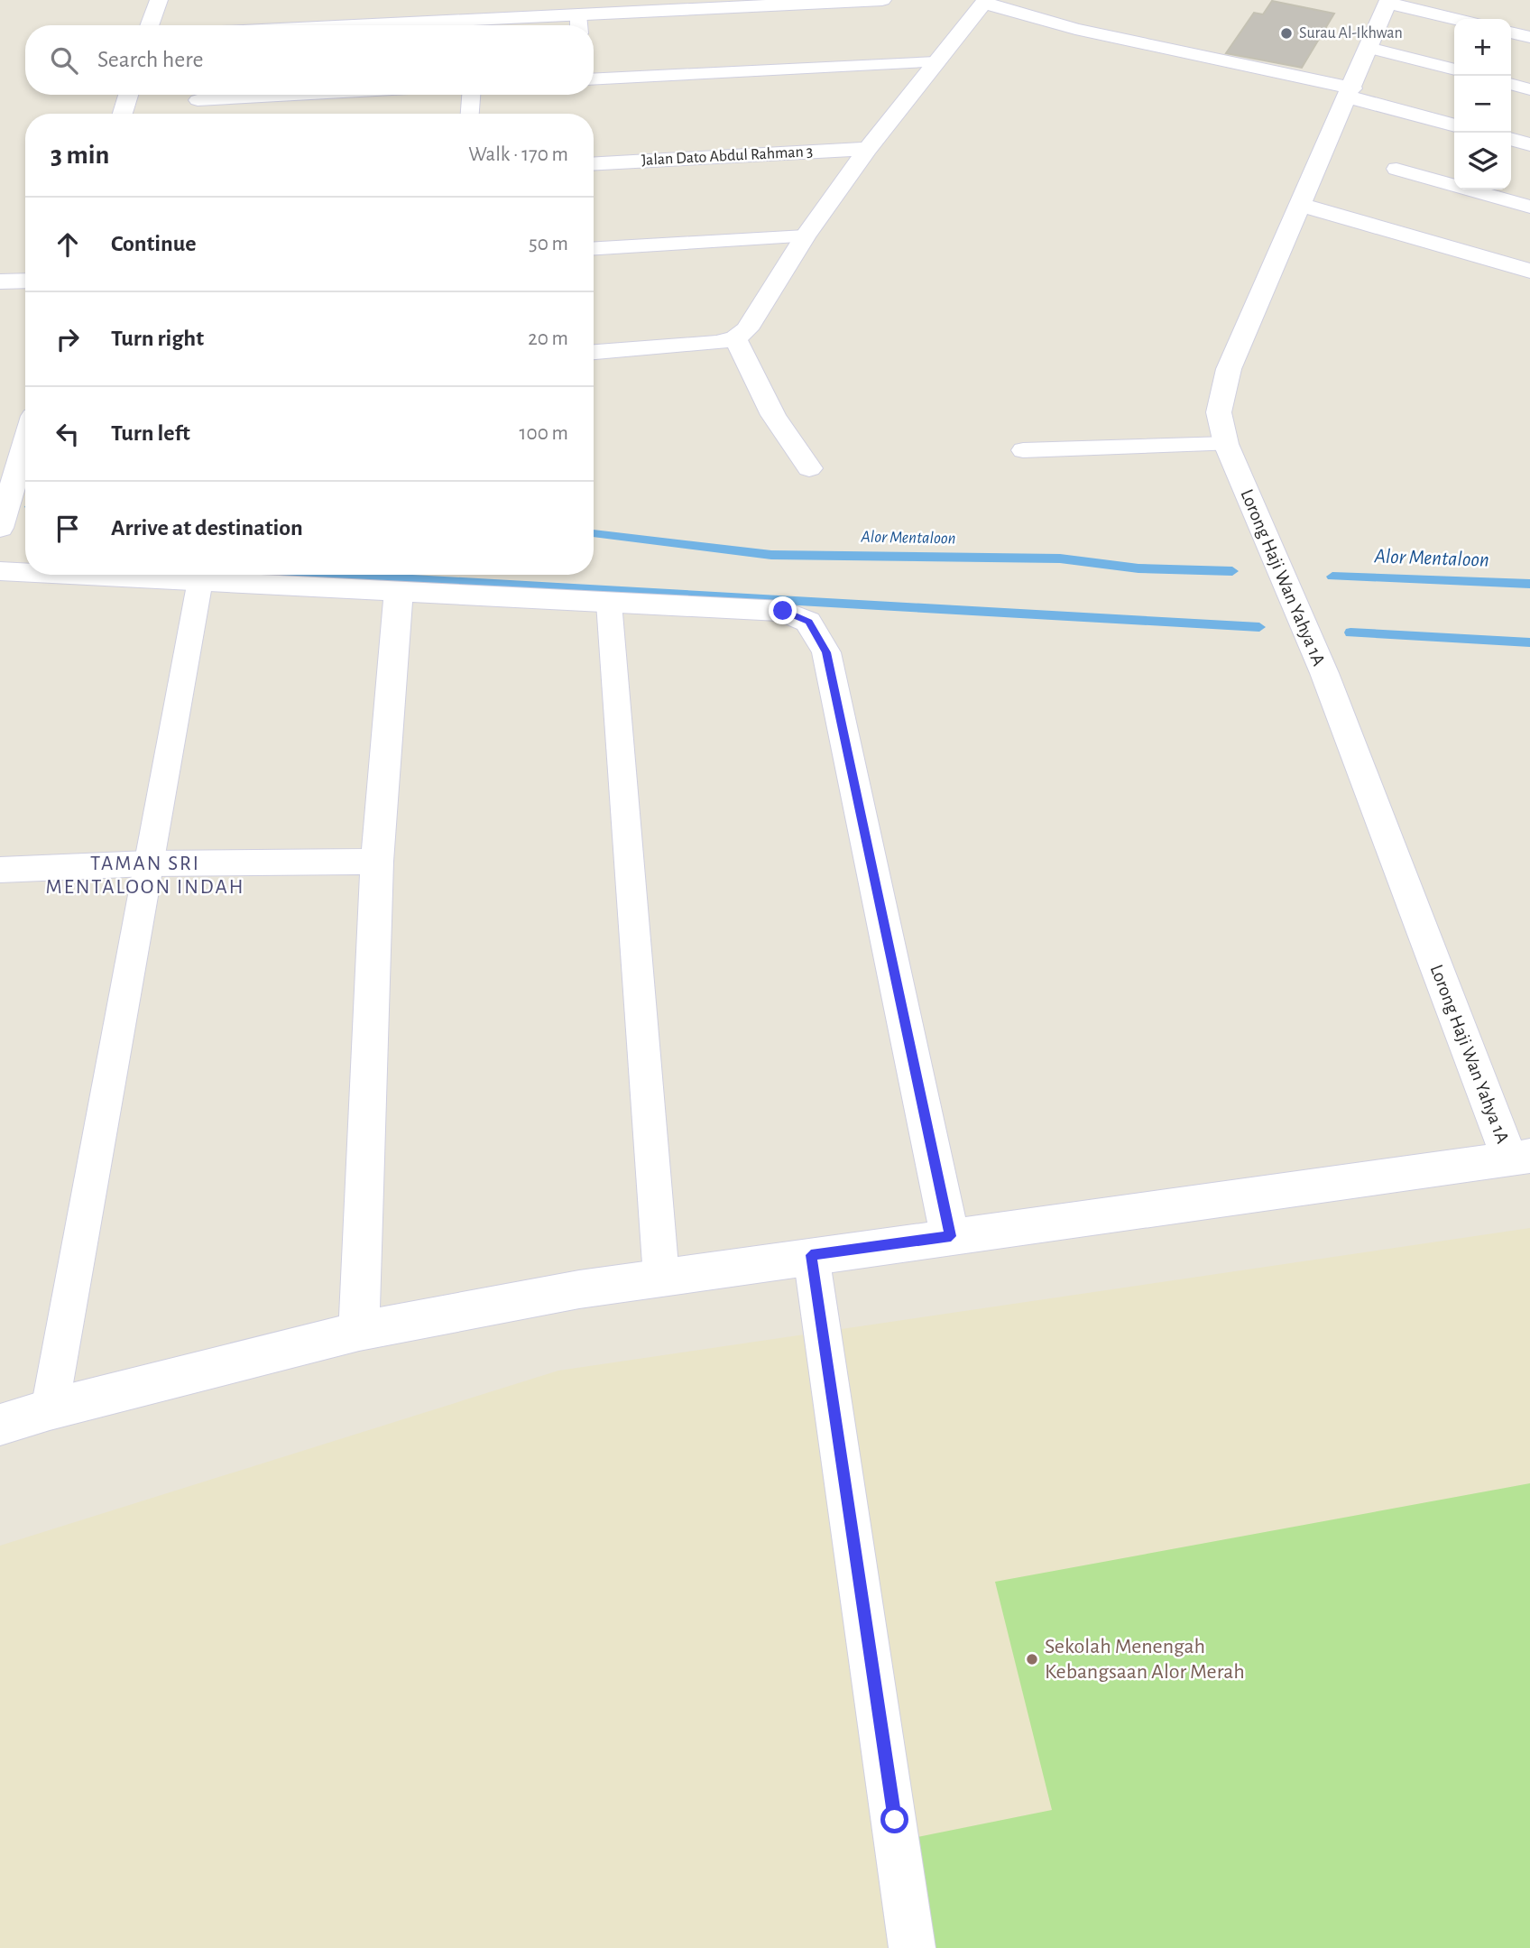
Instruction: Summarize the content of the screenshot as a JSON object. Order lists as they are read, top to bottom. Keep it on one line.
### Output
{"streets":{"street":["Jalan Dato Abdul Rahman 3","Lorong Haji Wan Yahya 1A"]},"districts":["TAMAN SRI MENTALOON INDAH"],"water":["Alor Mentaloon"],"places":["Surau Al-Ikhwan","Sekolah Menengah Kebangsaan Alor Merah"],"page":{"map_buttons":["+","−"],"search":"Search here","heading":["3 min","Walk · 170 m"],"list":[["Continue","50 m"],["Turn right","20 m"],["Turn left","100 m"],"Arrive at destination"]}}
